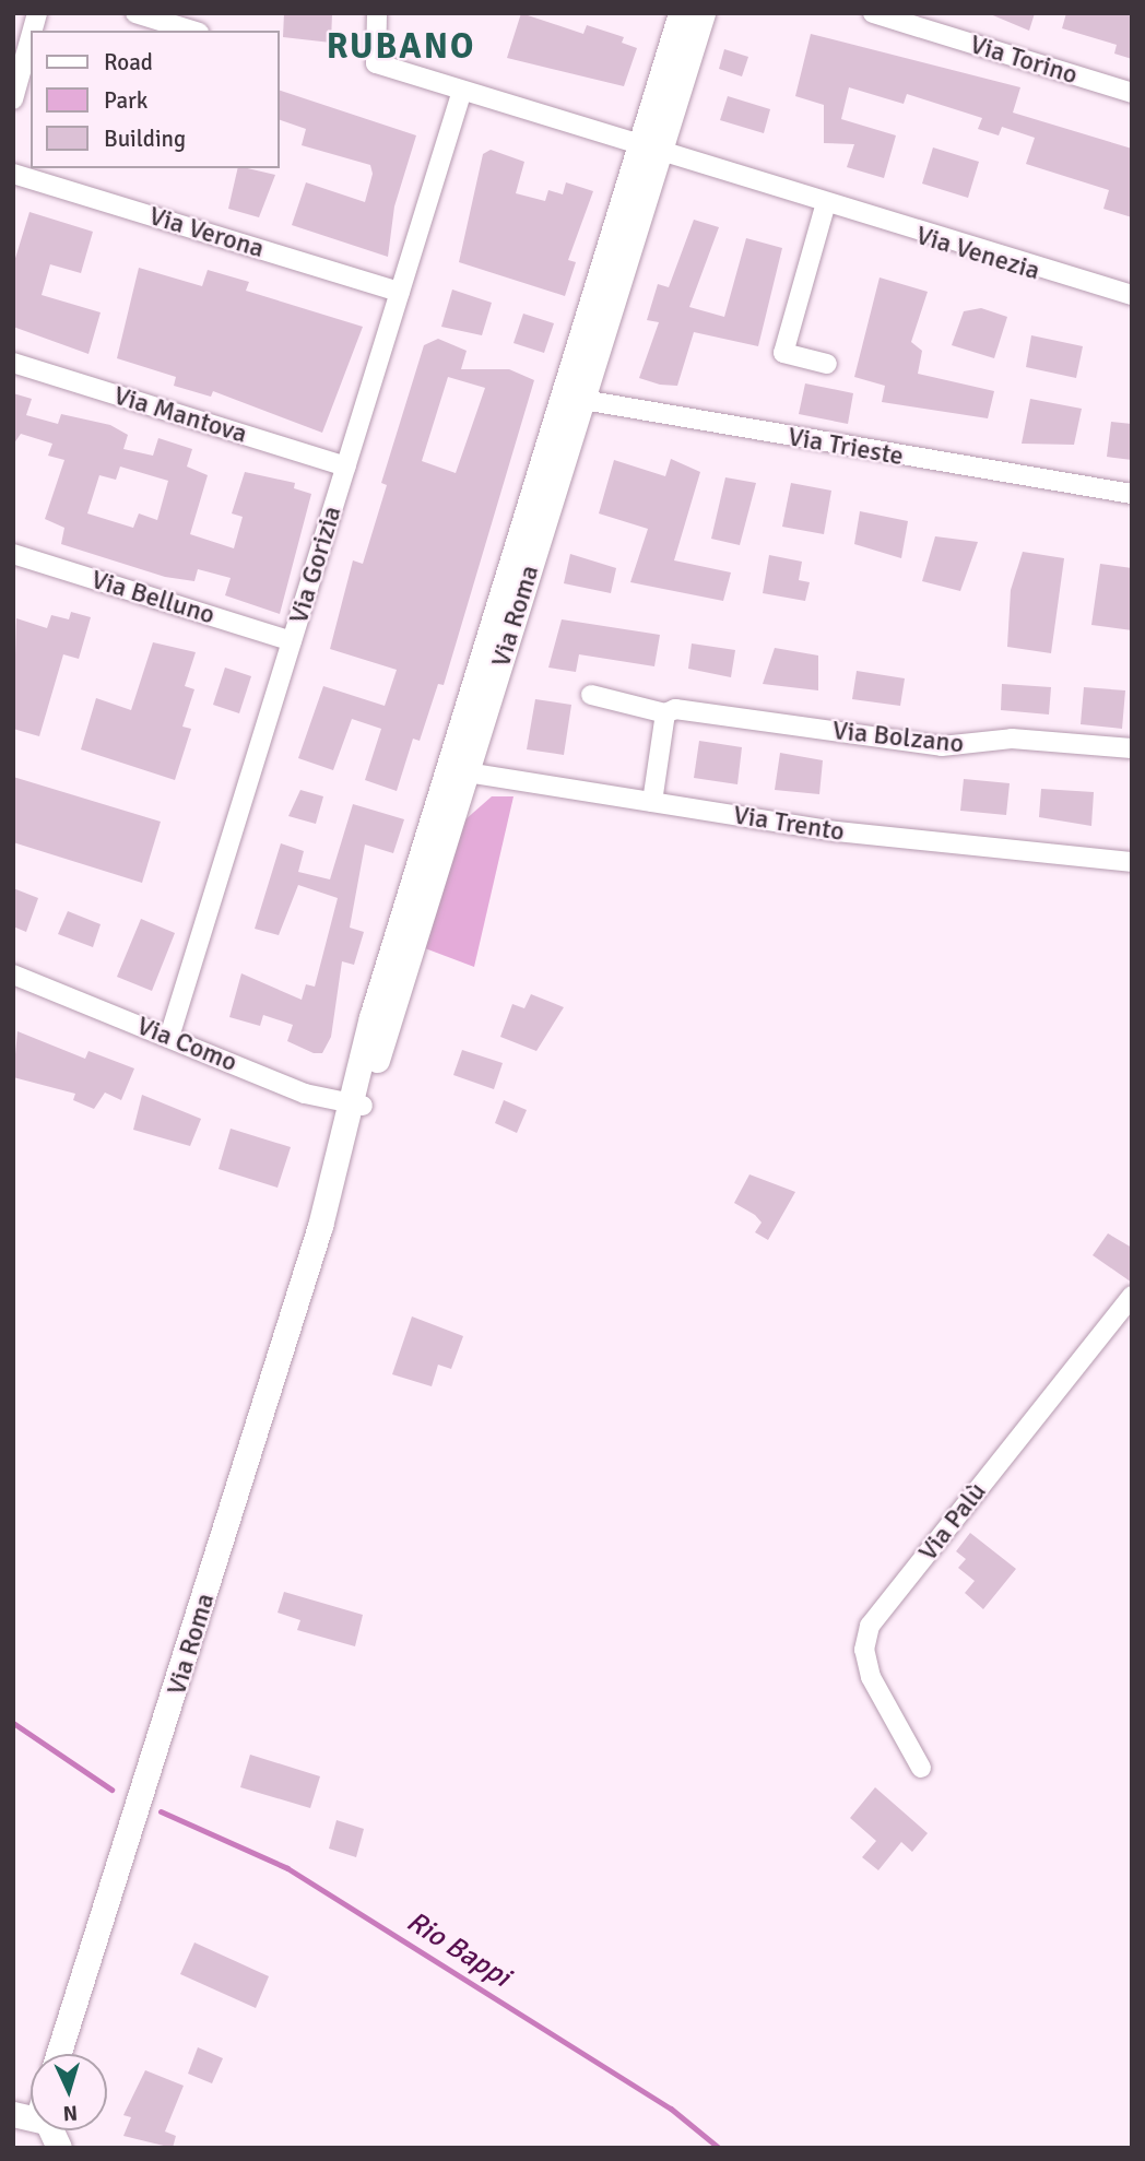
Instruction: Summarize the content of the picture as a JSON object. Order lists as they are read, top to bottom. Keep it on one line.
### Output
{"streets":{"street":["Via Torino","Via Verona","Via Venezia","Via Mantova","Via Trieste","Via Gorizia","Via Belluno","Via Roma","Via Bolzano","Via Trento","Via Como","Via Palù"]},"crossings":[["Via Verona","Via Gorizia"],["Via Venezia","Via Gorizia"],["Via Venezia","Via Roma"],["Via Mantova","Via Gorizia"],["Via Trieste","Via Roma"],["Via Gorizia","Via Belluno"],["Via Gorizia","Via Como"],["Via Roma","Via Trento"],["Via Roma","Via Como"]],"districts":["RUBANO"],"water":["Rio Bappi"],"legend":["Road","Park","Building"],"north":"bottom"}
